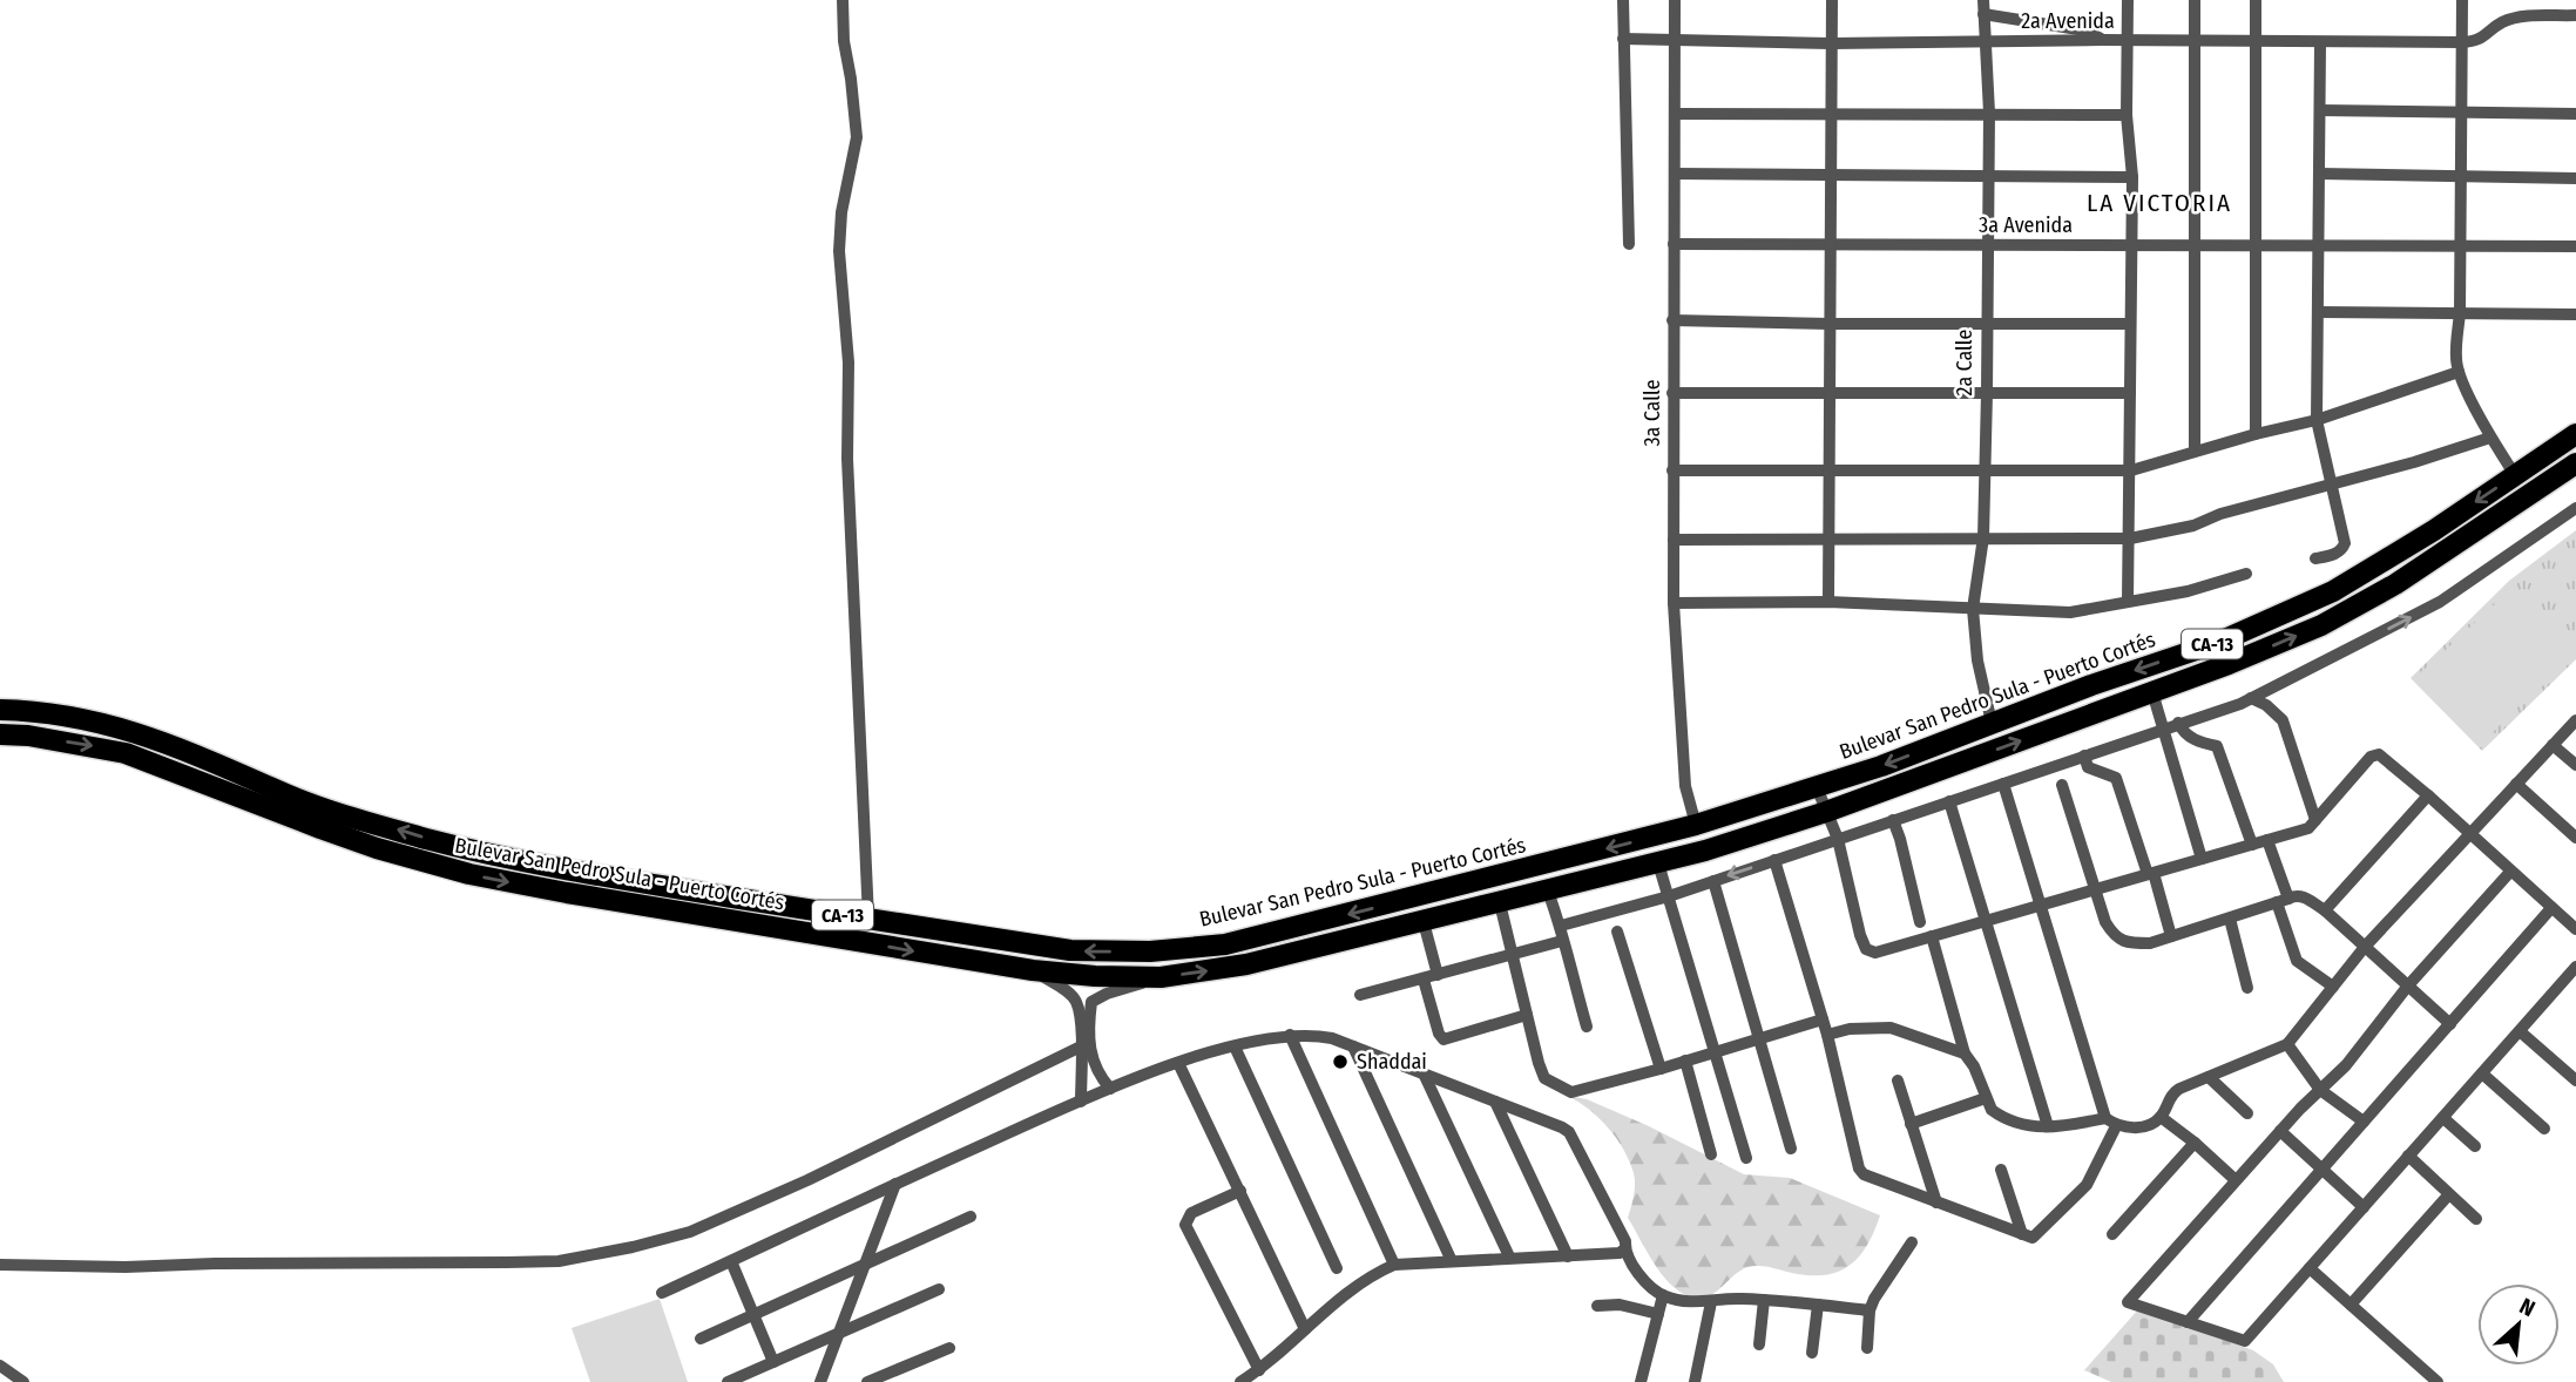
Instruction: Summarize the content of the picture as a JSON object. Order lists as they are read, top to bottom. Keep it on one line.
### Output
{"streets":{"highway":["CA-13","Bulevar San Pedro Sula - Puerto Cortés"],"street":["2a Avenida","3a Avenida","2a Calle","3a Calle"]},"crossings":[["2a Avenida","2a Calle"],["2a Avenida","3a Calle"],["3a Avenida","2a Calle"],["3a Avenida","3a Calle"],["2a Calle","Bulevar San Pedro Sula - Puerto Cortés"],["3a Calle","Bulevar San Pedro Sula - Puerto Cortés"]],"districts":["LA VICTORIA"],"places":["Shaddai"],"north":"top right"}
